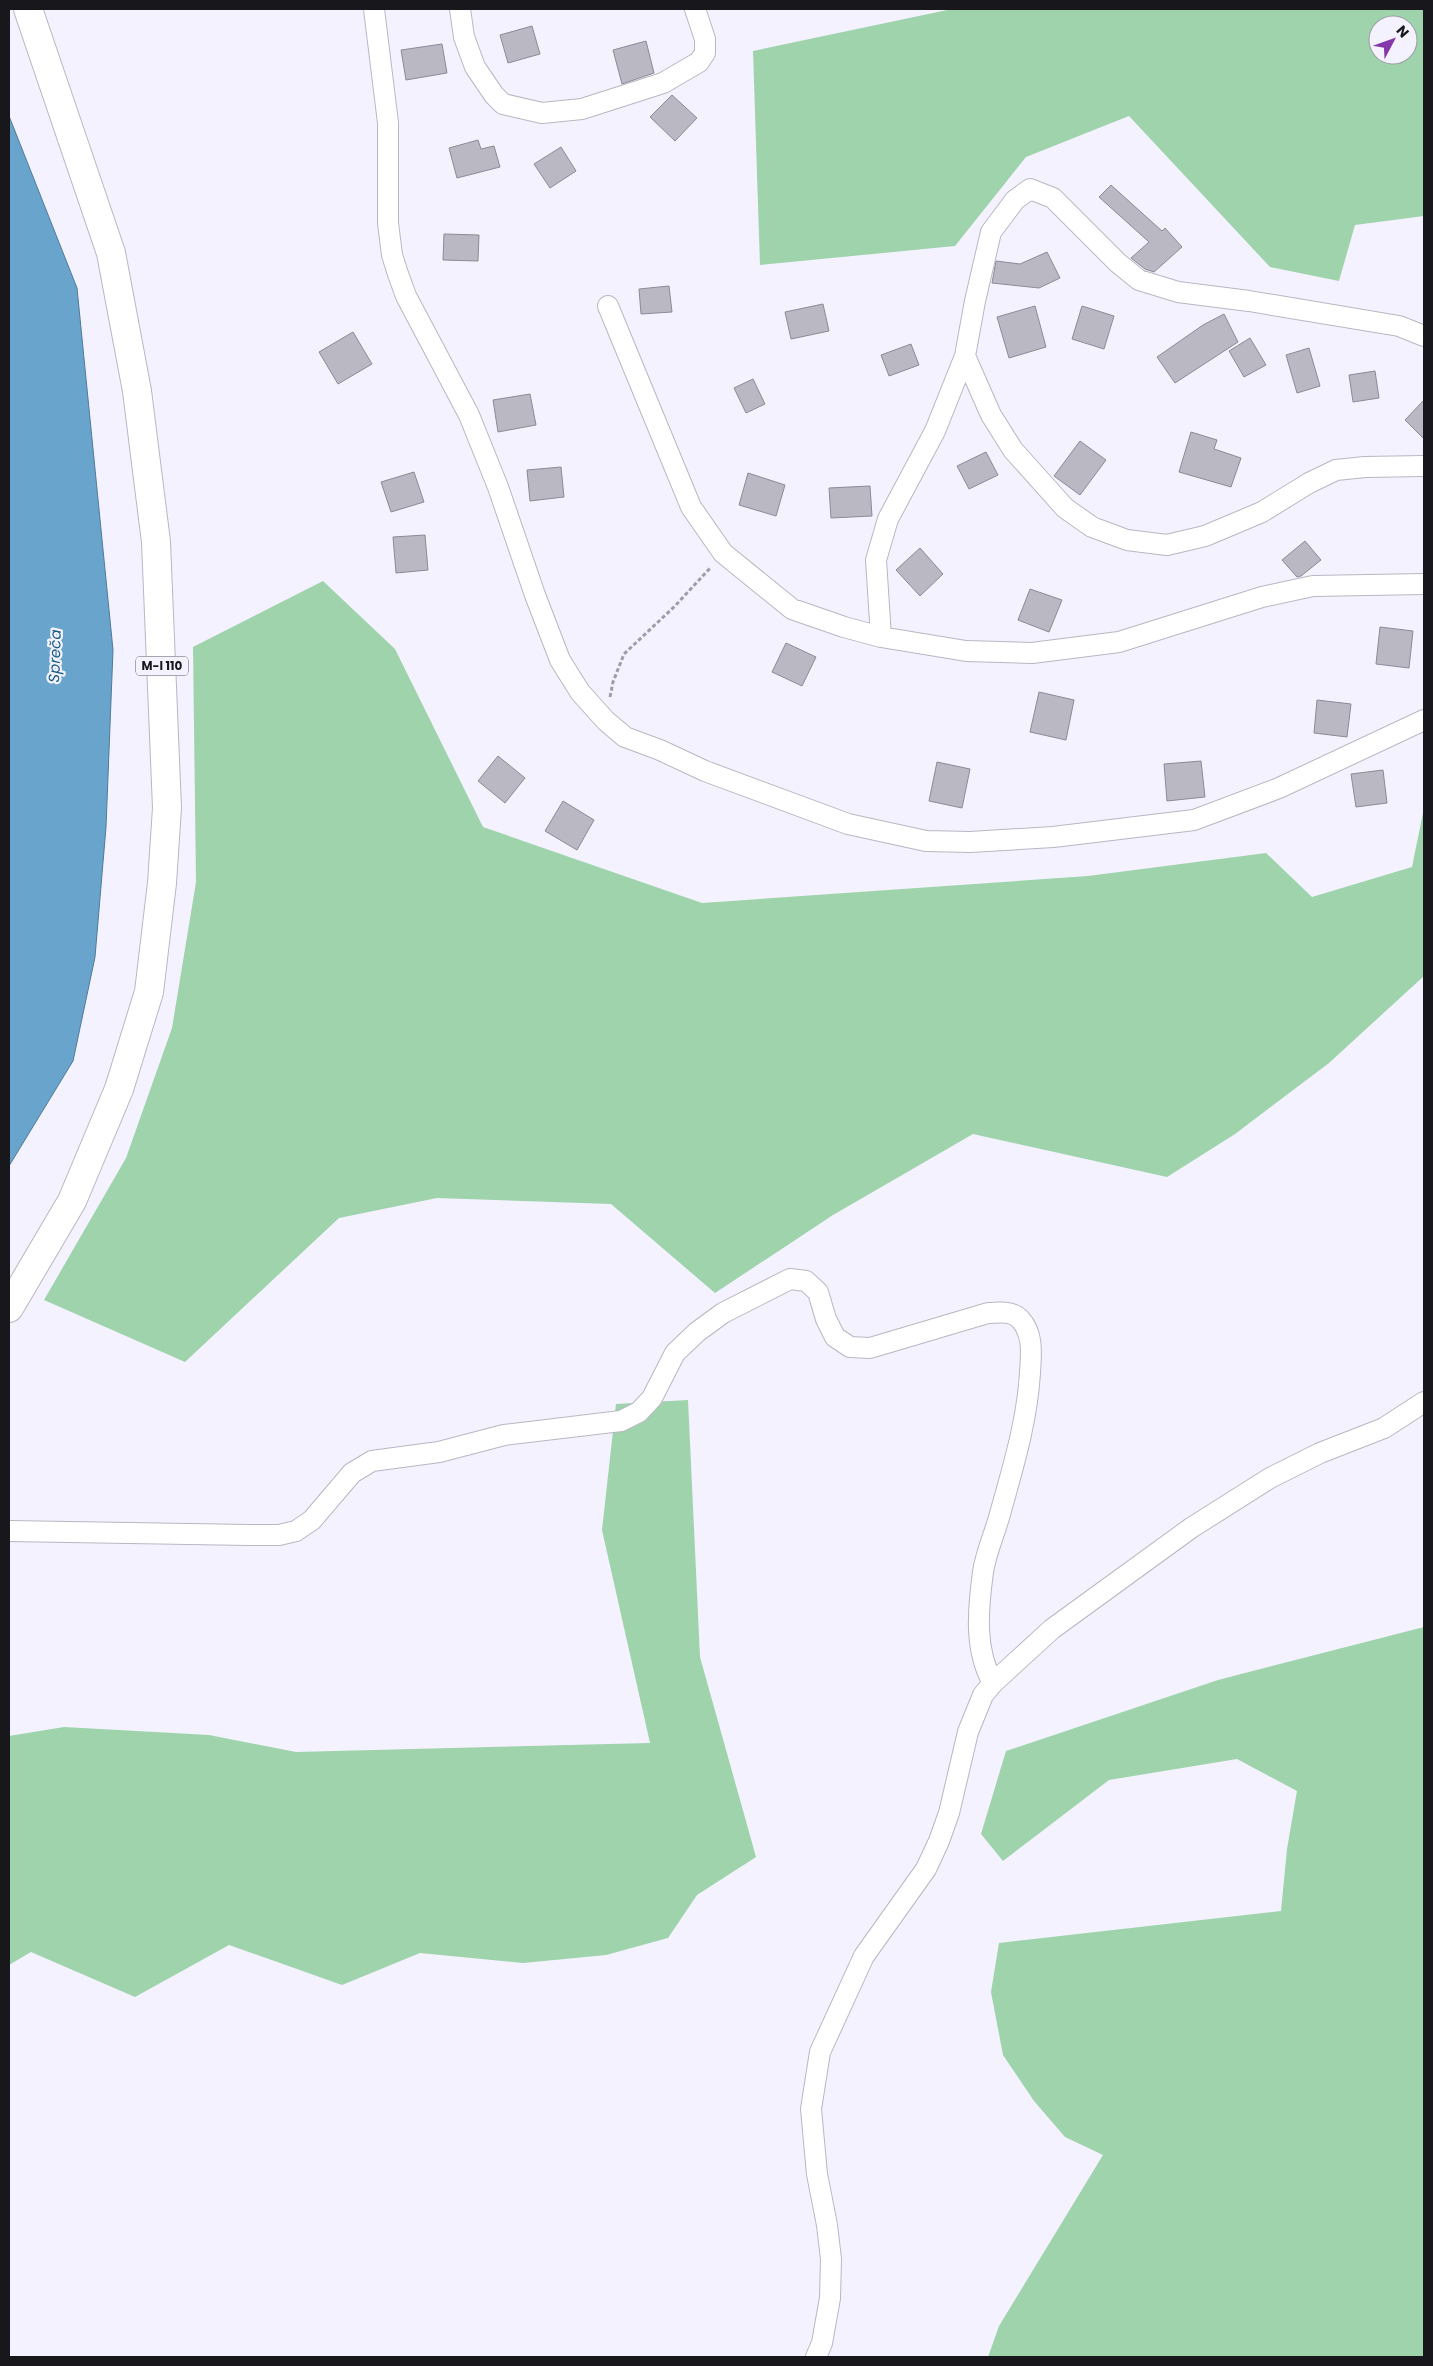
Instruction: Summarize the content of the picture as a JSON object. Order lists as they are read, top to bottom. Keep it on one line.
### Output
{"streets":{"main road":["M-I 110"]},"water":["Spreča"],"north":"top right"}
